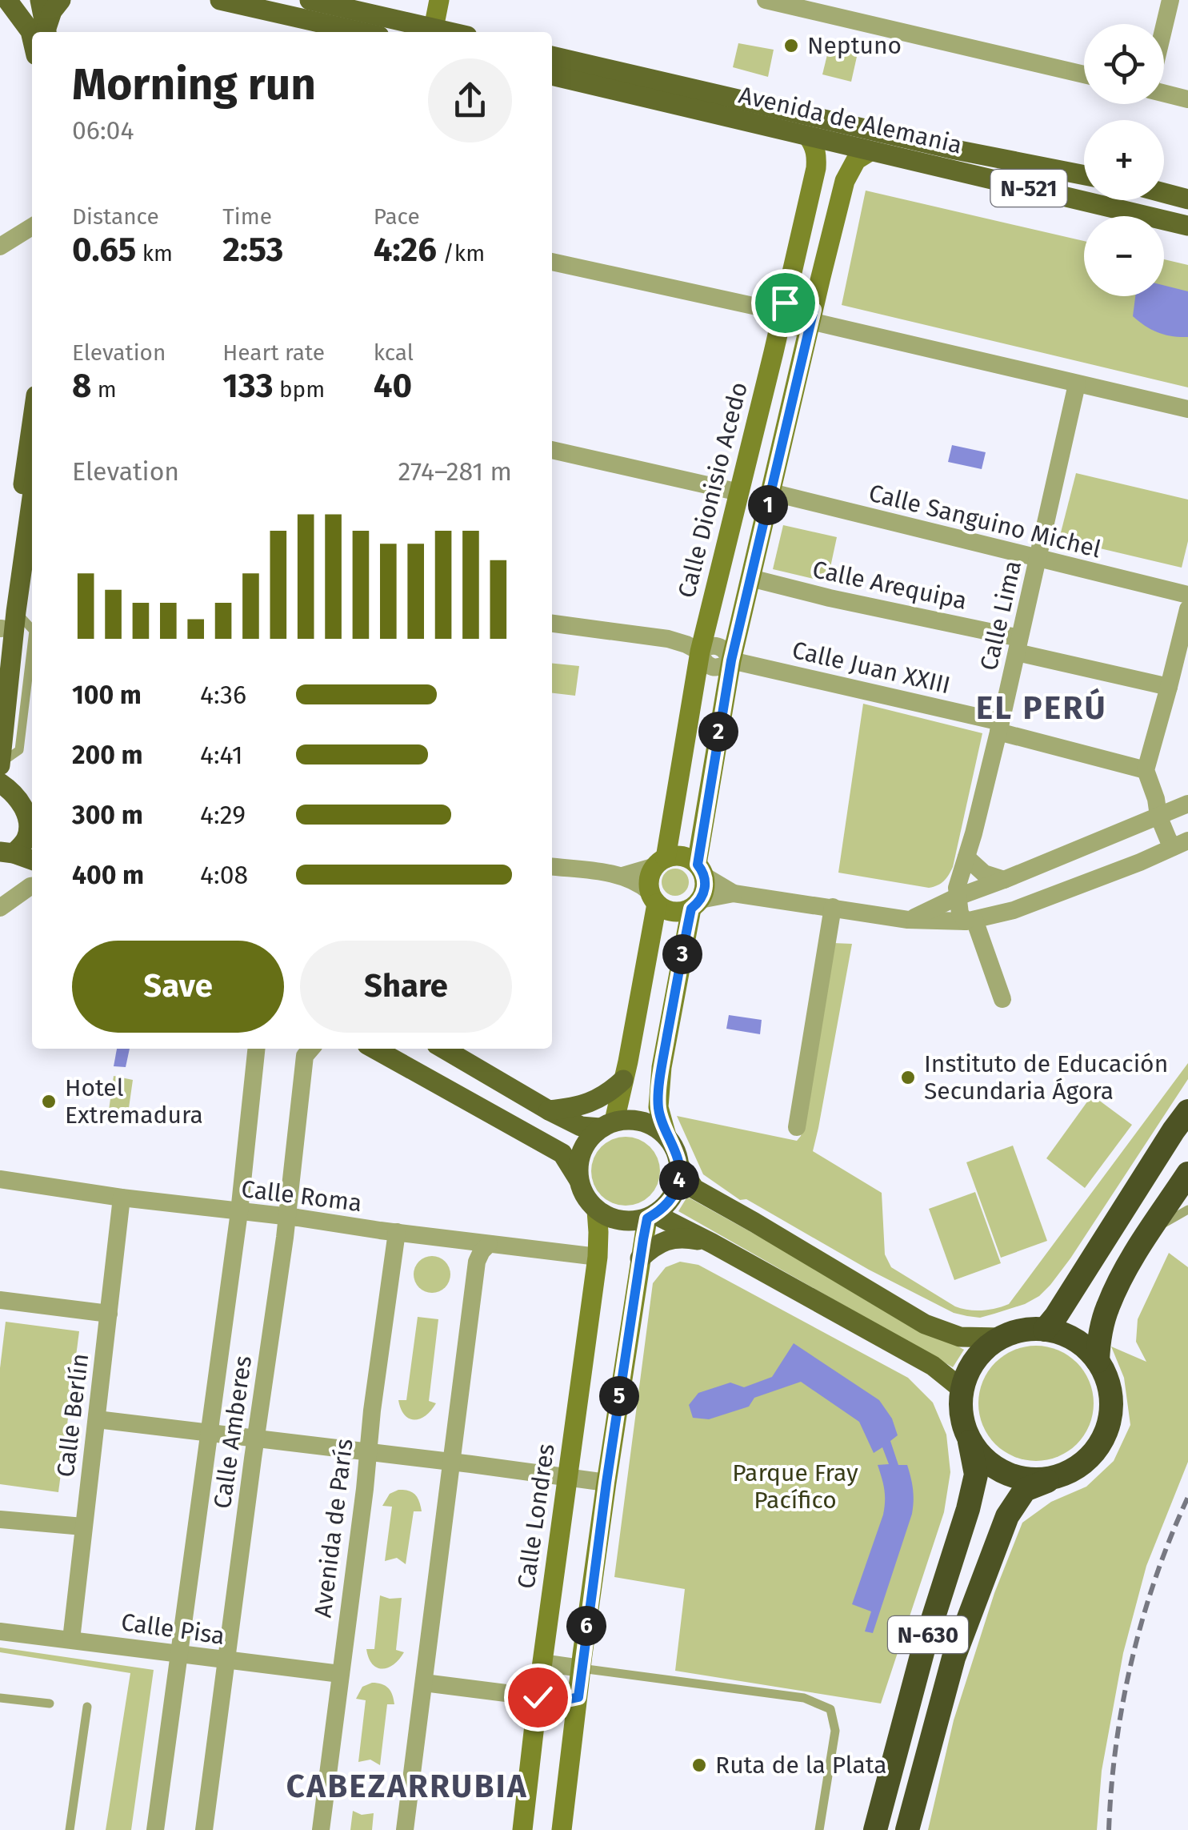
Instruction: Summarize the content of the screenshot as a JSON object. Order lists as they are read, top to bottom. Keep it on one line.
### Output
{"streets":{"highway":["N-630"],"main road":["Avenida de Alemania","N-521","Calle Dionisio Acedo","Calle Londres"],"street":["Calle Sanguino Michel","Calle Arequipa","Calle Lima","Calle Juan XXIII","Calle Roma","Calle Berlín","Calle Amberes","Avenida de París","Calle Pisa"]},"crossings":[["Avenida de Alemania","Calle Dionisio Acedo"],["Calle Dionisio Acedo","Calle Juan XXIII"],["Calle Sanguino Michel","Calle Lima"],["Calle Arequipa","Calle Lima"],["Calle Lima","Calle Juan XXIII"],["Calle Roma","Calle Berlín"],["Calle Roma","Calle Amberes"],["Calle Roma","Calle Londres"],["Calle Roma","Avenida de París"],["Calle Berlín","Calle Pisa"],["Calle Amberes","Calle Pisa"],["Avenida de París","Calle Pisa"]],"districts":["EL PERÚ","CABEZARRUBIA"],"parks":["Parque Fray Pacífico"],"places":["Neptuno","Instituto de Educación Secundaria Ágora","Hotel Extremadura","Ruta de la Plata"],"page":{"map_buttons":["+","−"],"heading":["Morning run","06:04"],"stats":[["Distance","0.65 km"],["Time","2:53"],["Pace","4:26 /km"],["Elevation","8 m"],["Heart rate","133 bpm"],["kcal","40"]],"chart":["Elevation","274–281 m"],"pins":["1","2","3","4","5","6"],"list":[{"name":"100 m","note":"4:36"},{"name":"200 m","note":"4:41"},{"name":"300 m","note":"4:29"},{"name":"400 m","note":"4:08"}],"buttons":["Save","Share"]}}
